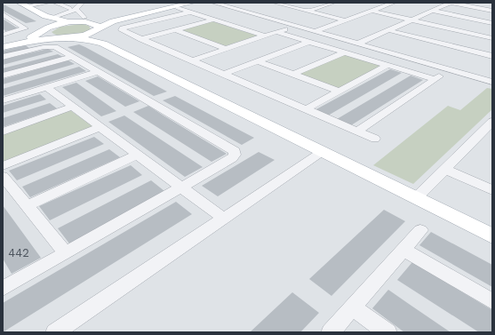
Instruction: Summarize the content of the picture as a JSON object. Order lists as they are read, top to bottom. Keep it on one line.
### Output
{"house_numbers":["442"]}
